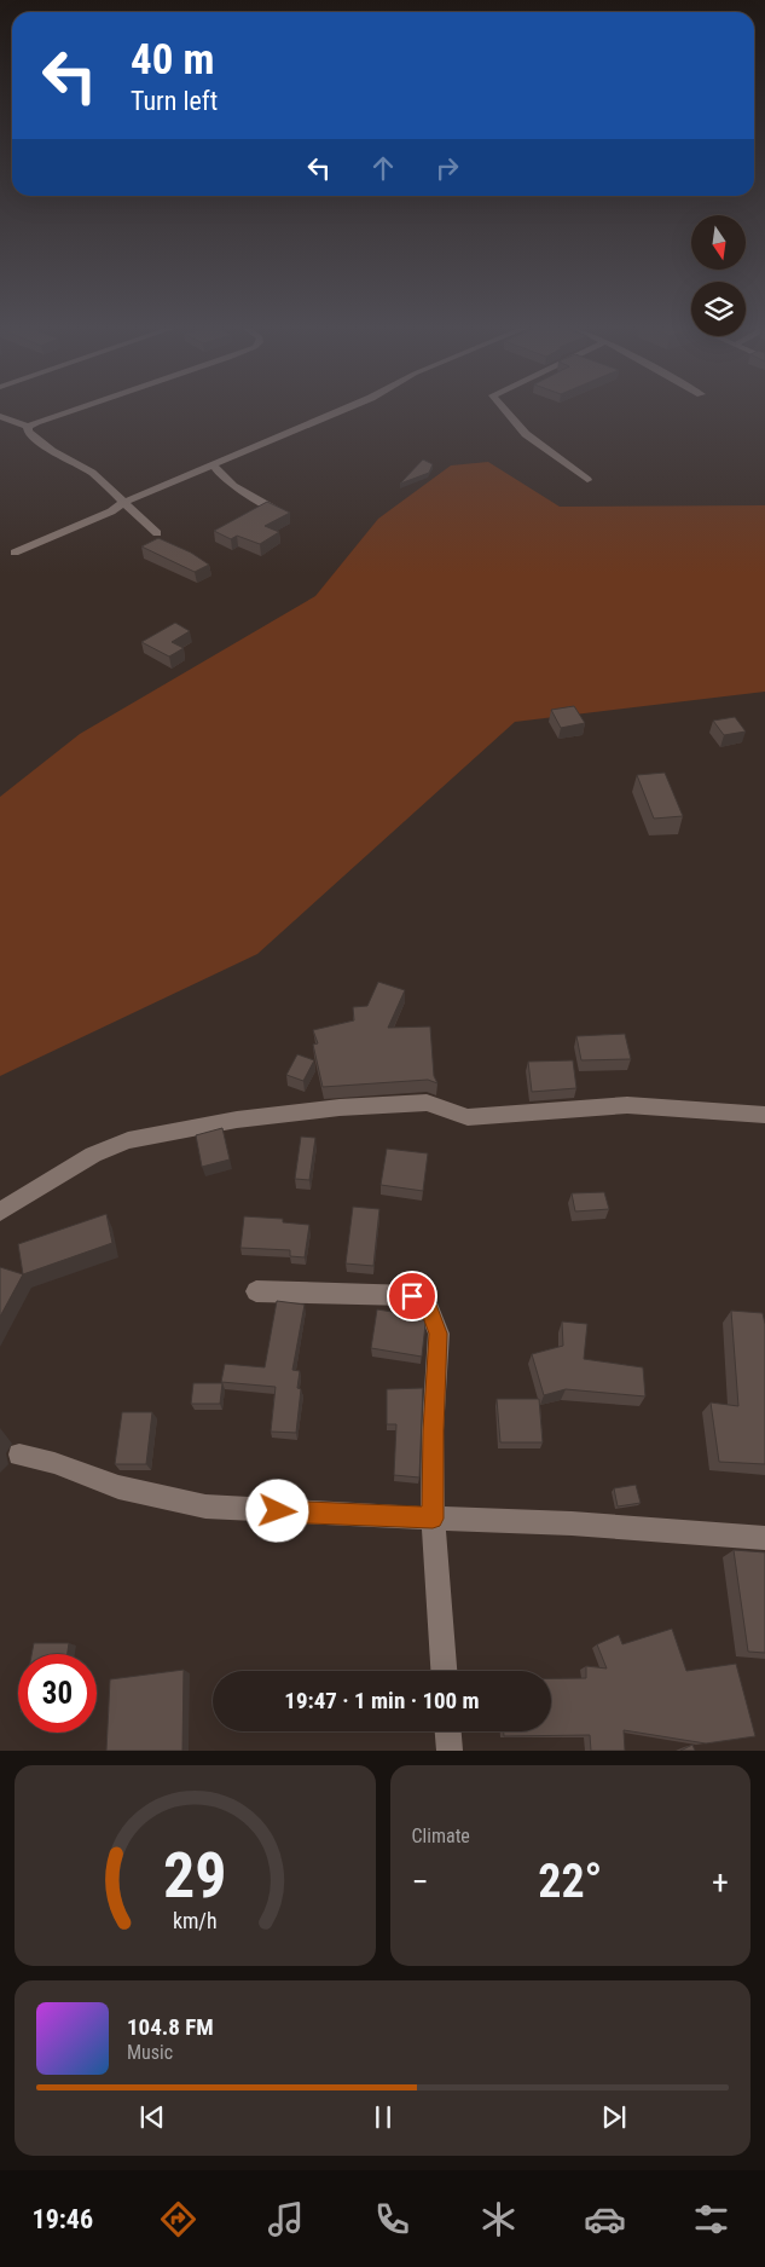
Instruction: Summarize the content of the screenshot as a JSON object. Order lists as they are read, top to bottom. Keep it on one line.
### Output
{"north":"bottom","page":{"turn":["40 m","Turn left"],"limit":"30","trip":"19:47 · 1 min · 100 m","tile":"Climate","heat":["−","22°","+"],"song":["104.8 FM","Music"],"tabs":"19:46","gauge":["29","km/h"]}}
